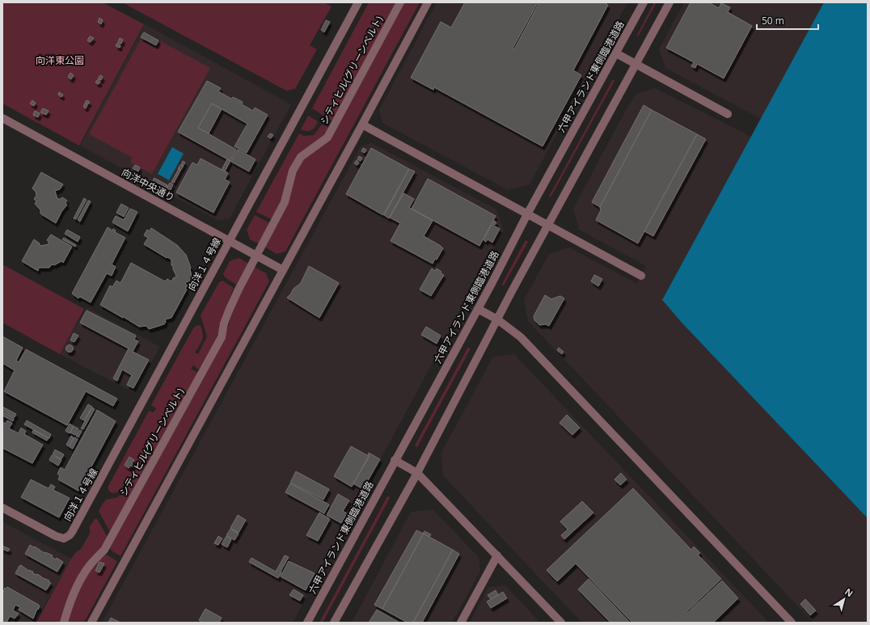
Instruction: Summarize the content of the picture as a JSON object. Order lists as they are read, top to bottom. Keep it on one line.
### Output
{"streets":{"street":["シティヒル(グリーンベルト)","六甲アイランド東側臨港道路","向洋中央通り","向洋１４号線"]},"crossings":[["向洋中央通り","向洋１４号線"]],"parks":["向洋東公園"],"scale_bar":"50 m","north":"top right"}
